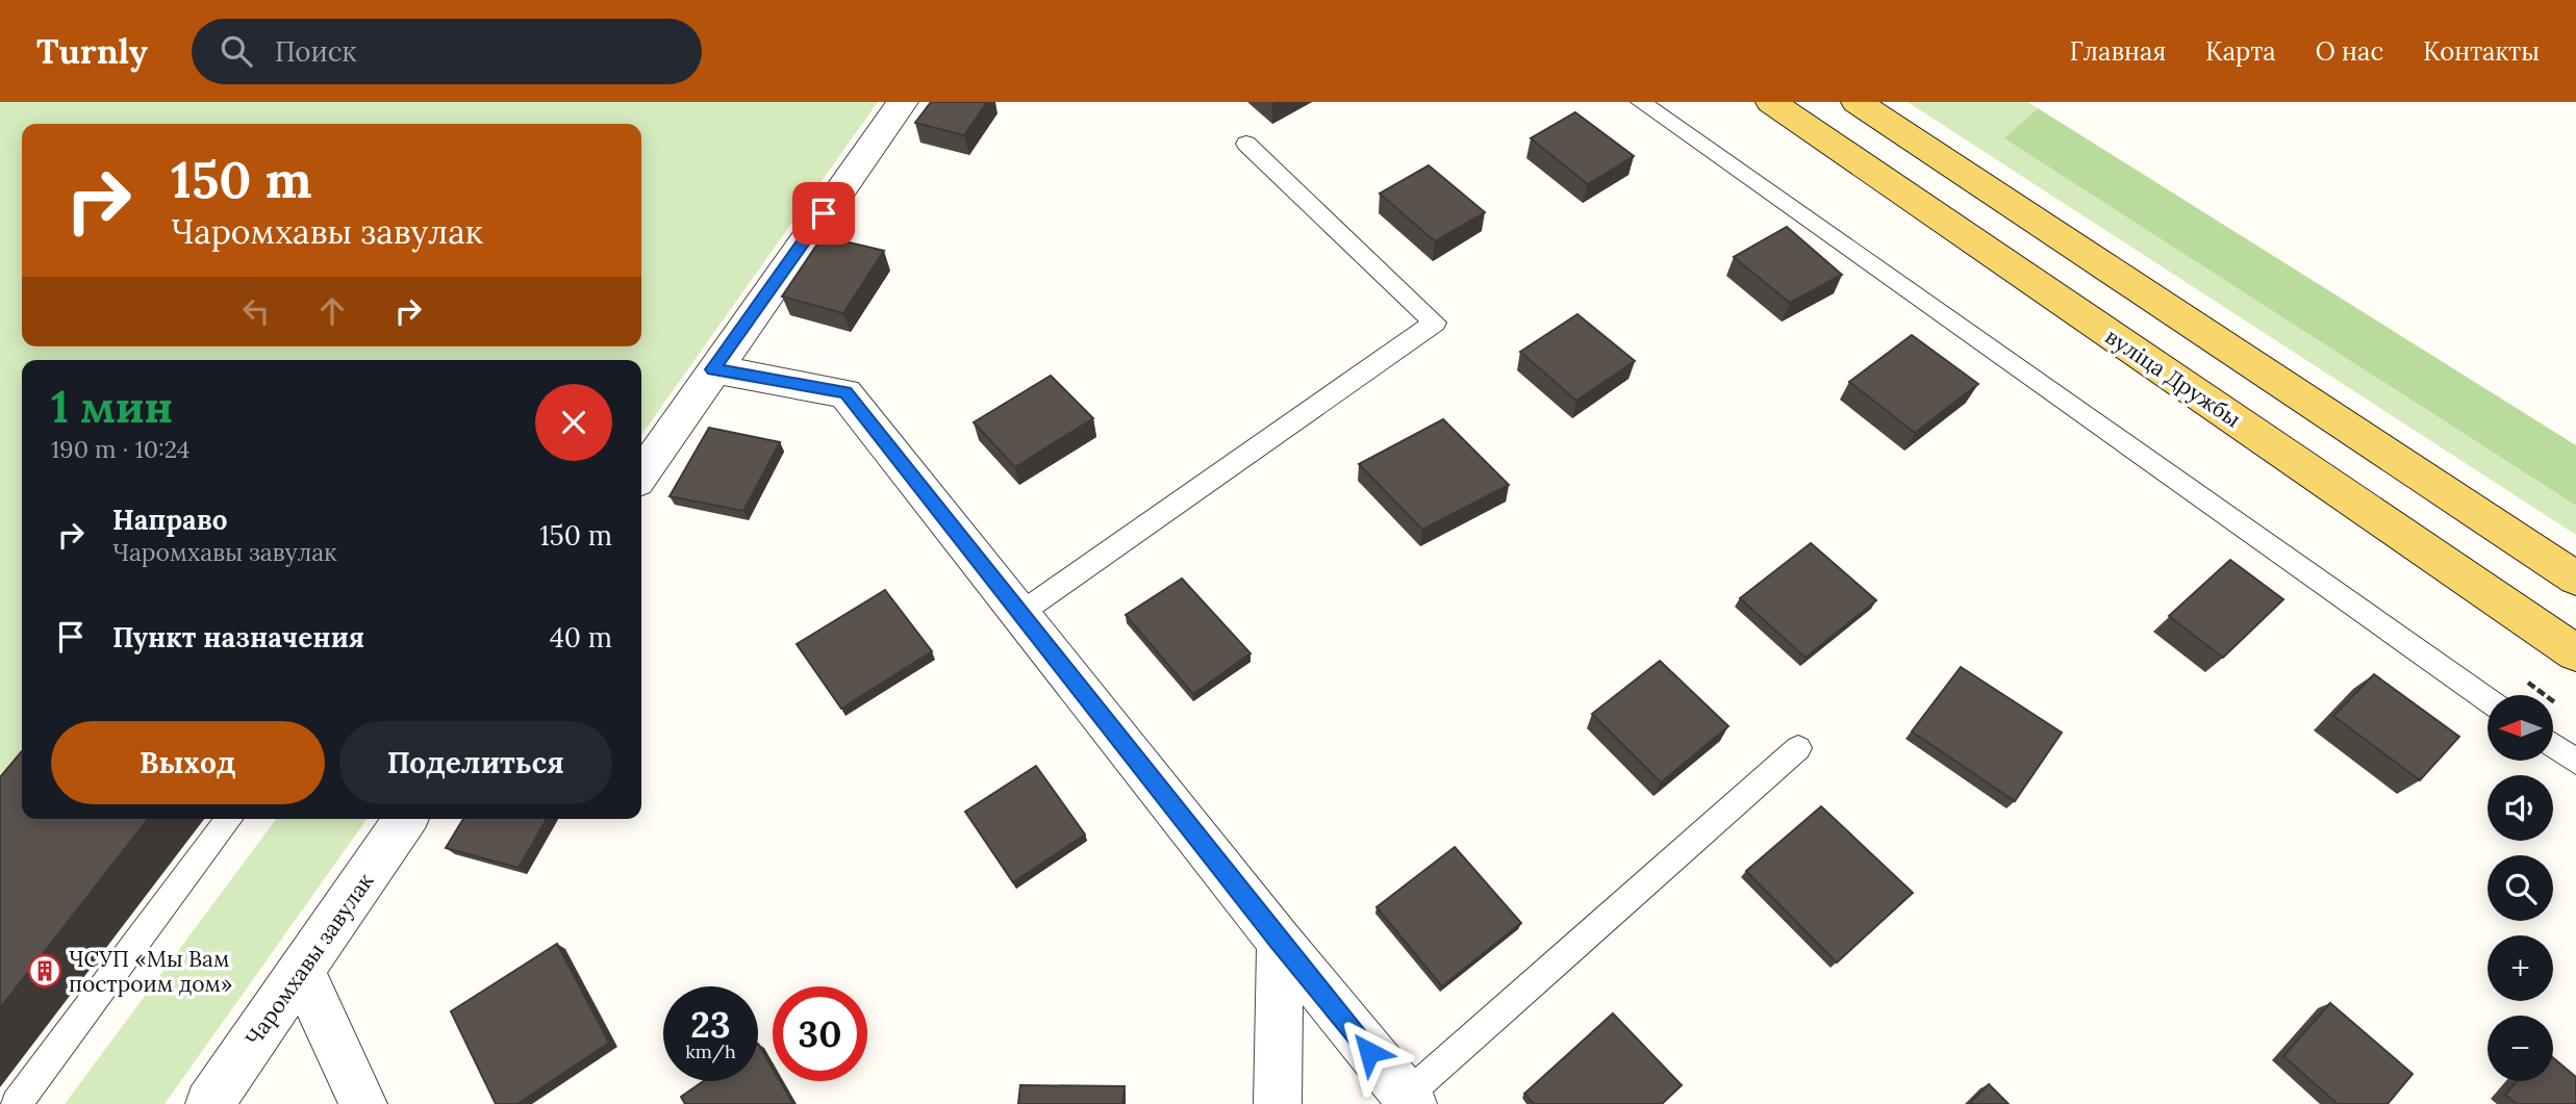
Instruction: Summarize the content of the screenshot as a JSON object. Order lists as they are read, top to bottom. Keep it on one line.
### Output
{"streets":{"main road":["вуліца Дружбы"],"street":["Чаромхавы завулак"]},"places":{"building":["ЧСУП «Мы Вам построим дом»"]},"north":"left","page":{"header":"Turnly","search":"Поиск","nav":["Главная","Карта","О нас","Контакты"],"turn":["150 m","Чаромхавы завулак"],"heading":["1 мин","190 m · 10:24"],"list":[{"name":"Направо","note":"Чаромхавы завулак","value":"150 m"},{"name":"Пункт назначения","value":"40 m"}],"map_buttons":["+","−"],"buttons":["Выход","Поделиться"],"speed":"23 km/h","limit":"30"}}
